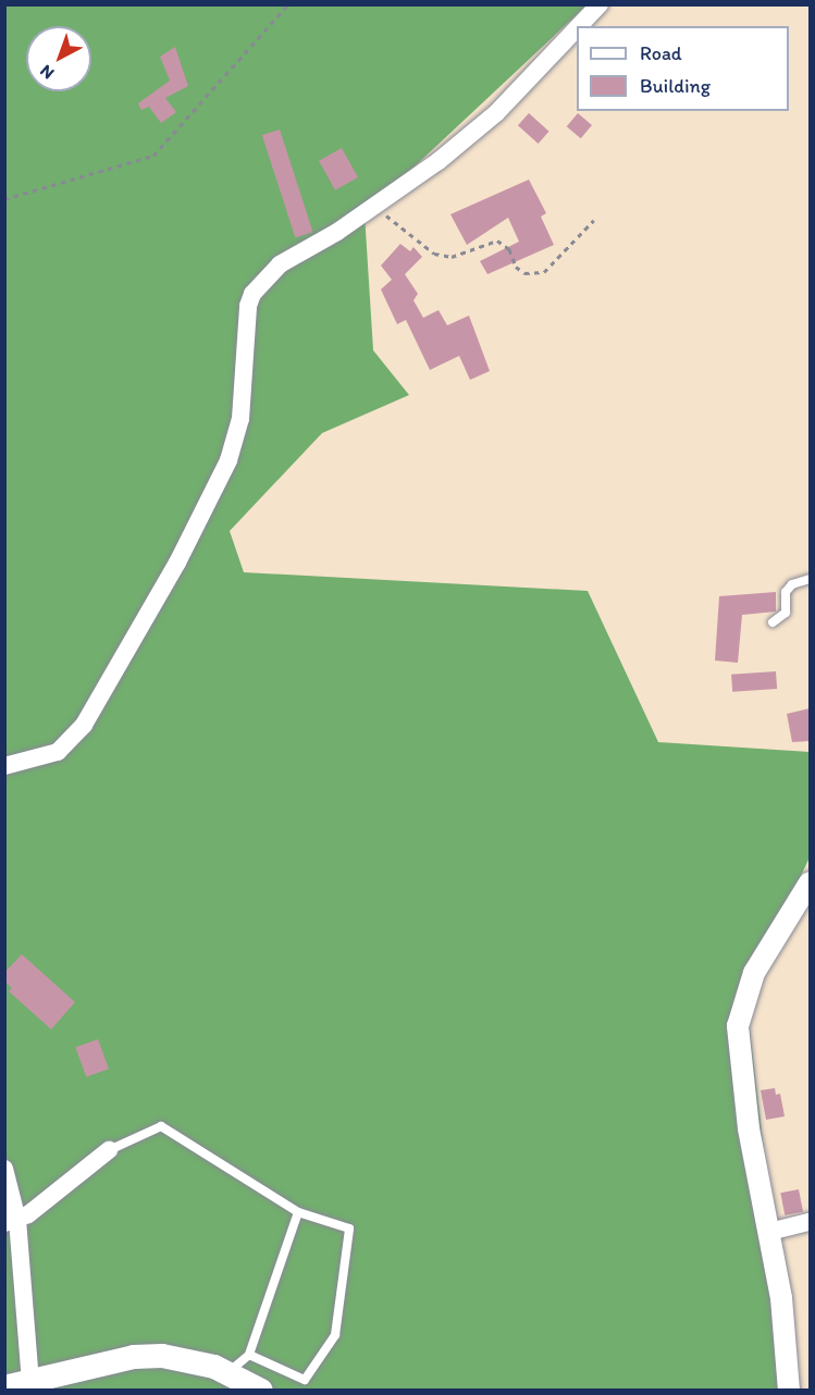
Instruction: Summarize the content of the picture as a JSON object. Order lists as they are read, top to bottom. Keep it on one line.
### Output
{"legend":["Road","Building"],"north":"bottom left"}
